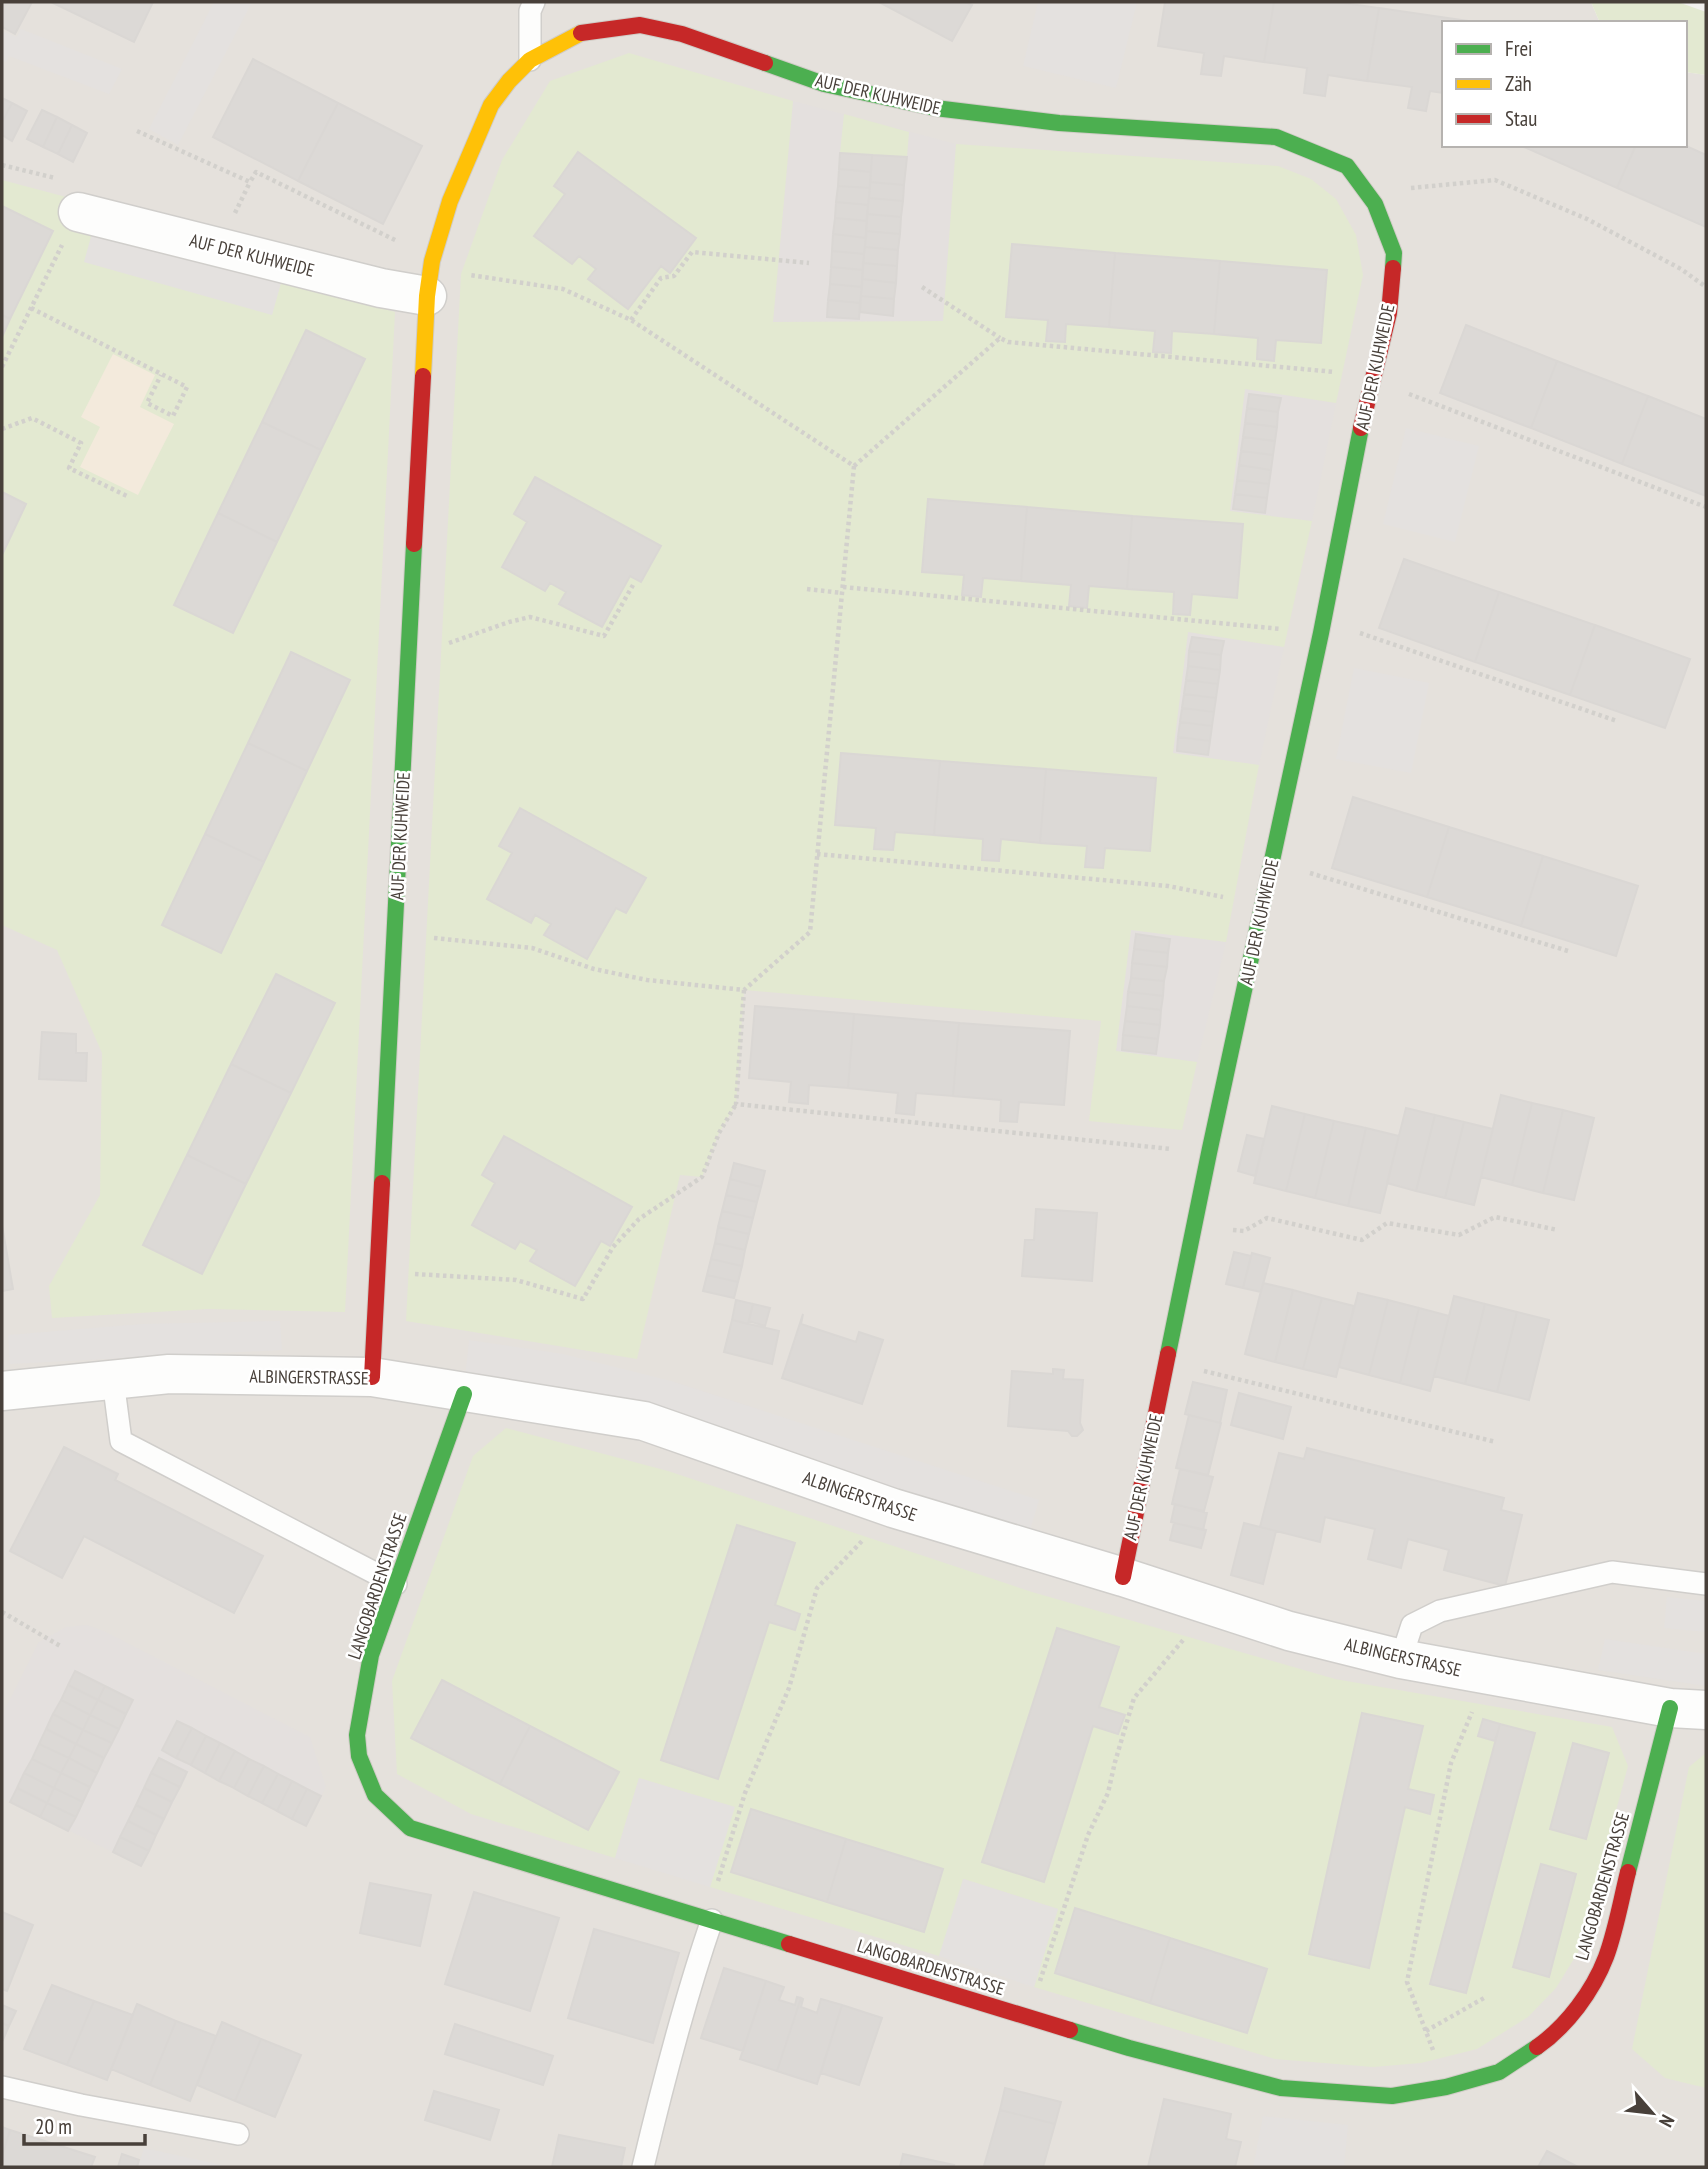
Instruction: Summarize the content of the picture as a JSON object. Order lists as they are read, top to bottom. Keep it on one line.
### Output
{"streets":{"street":["AUF DER KUHWEIDE","ALBINGERSTRASSE","LANGOBARDENSTRASSE"]},"crossings":[["AUF DER KUHWEIDE","ALBINGERSTRASSE"],["ALBINGERSTRASSE","LANGOBARDENSTRASSE"]],"legend":["Frei","Zäh","Stau"],"scale_bar":"20 m","north":"bottom right"}
